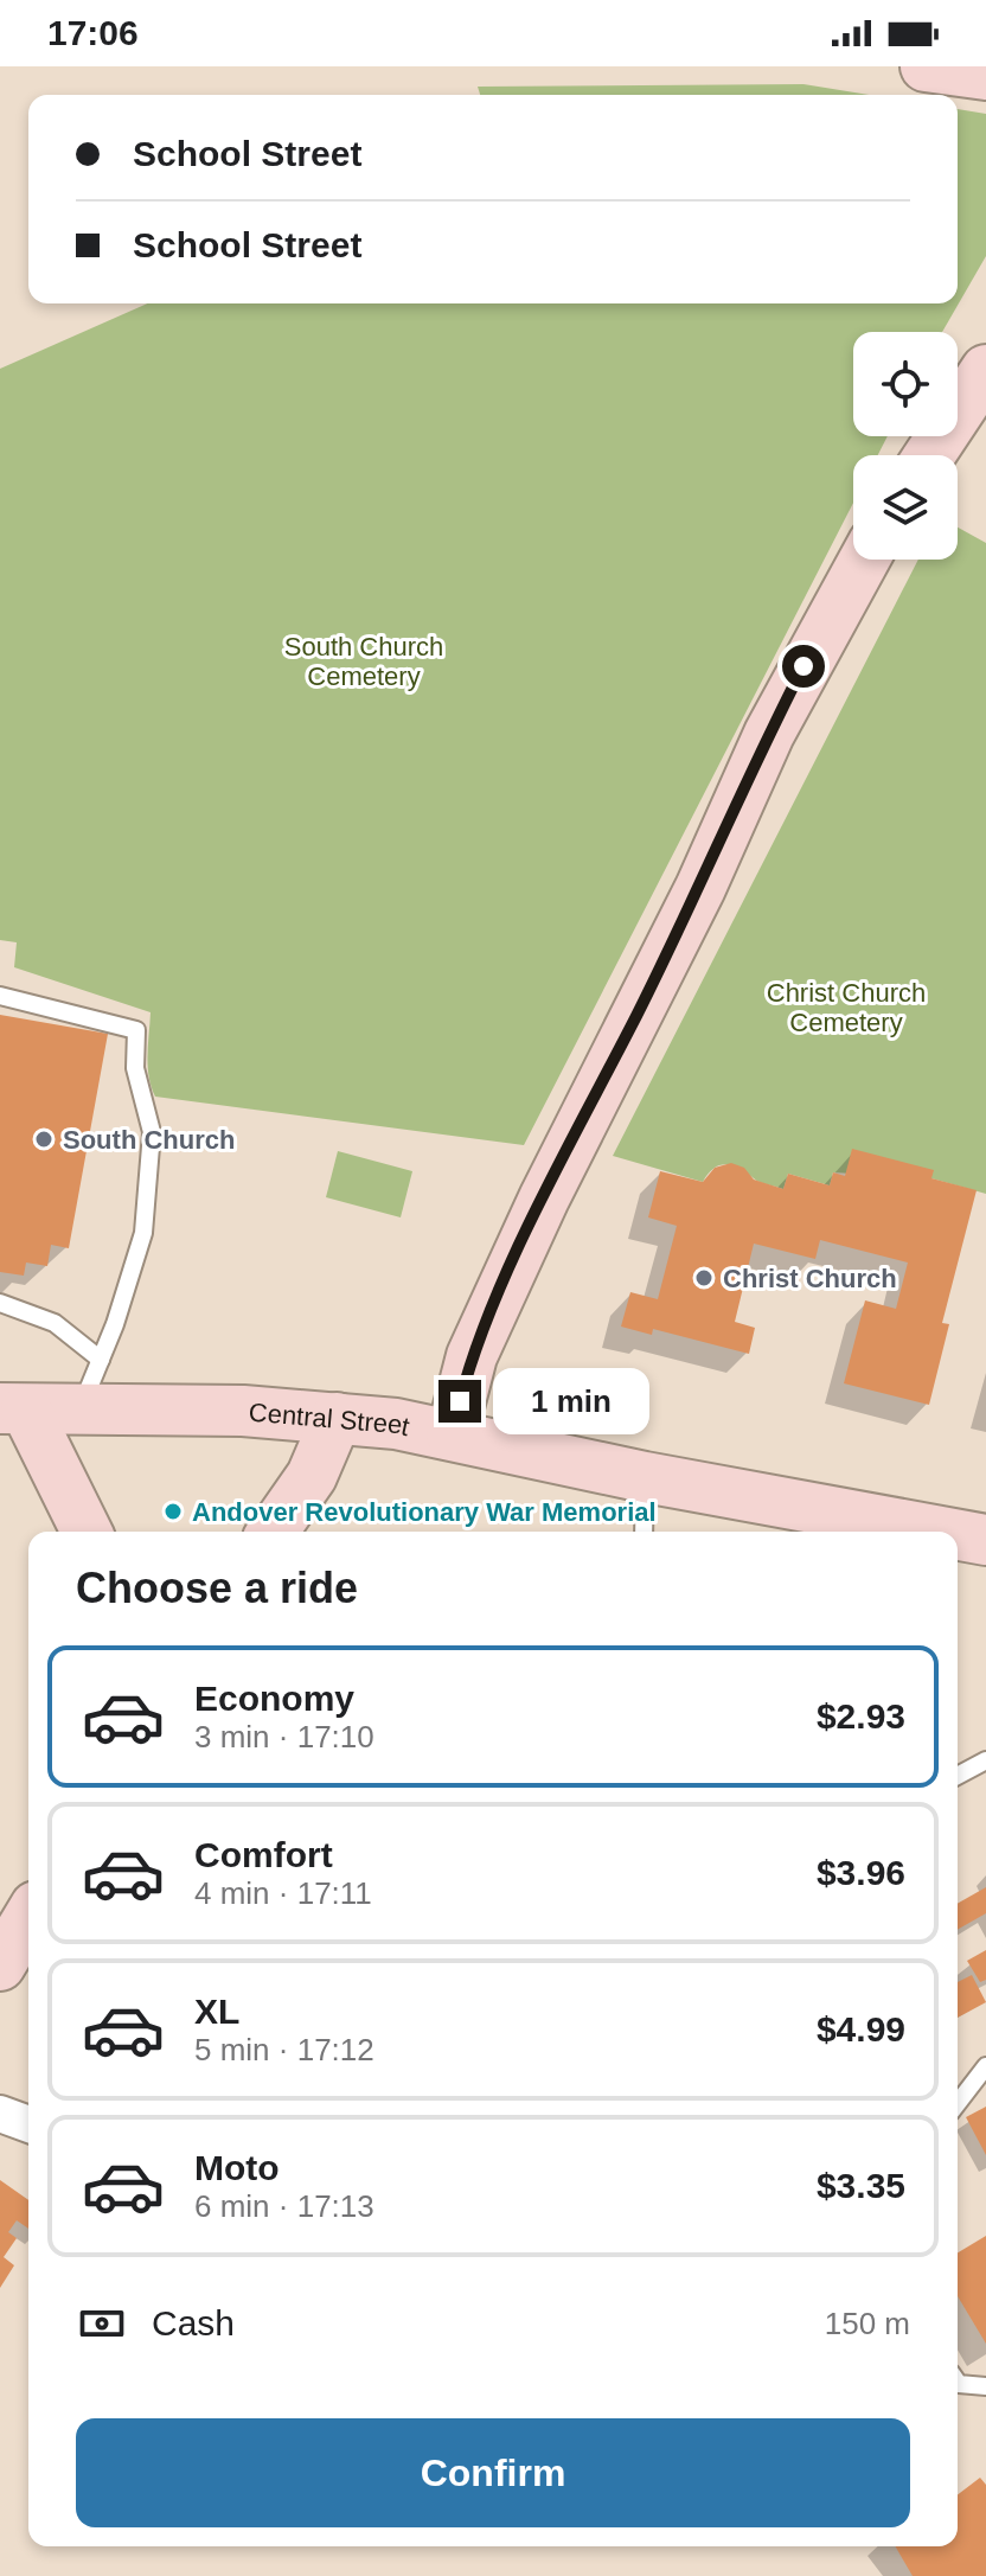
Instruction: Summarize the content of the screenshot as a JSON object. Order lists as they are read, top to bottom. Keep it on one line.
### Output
{"streets":{"main road":["Central Street"]},"parks":["South Church Cemetery","Christ Church Cemetery"],"places":["South Church","Christ Church","Andover Revolutionary War Memorial"],"page":{"status":"17:06","banner":["School Street","School Street"],"bubble":"1 min","heading":"Choose a ride","list":[{"name":"Economy","note":"3 min · 17:10","value":"$2.93"},{"name":"Comfort","note":"4 min · 17:11","value":"$3.96"},{"name":"XL","note":"5 min · 17:12","value":"$4.99"},{"name":"Moto","note":"6 min · 17:13","value":"$3.35"}],"pay":["Cash","150 m"],"buttons":"Confirm"}}
